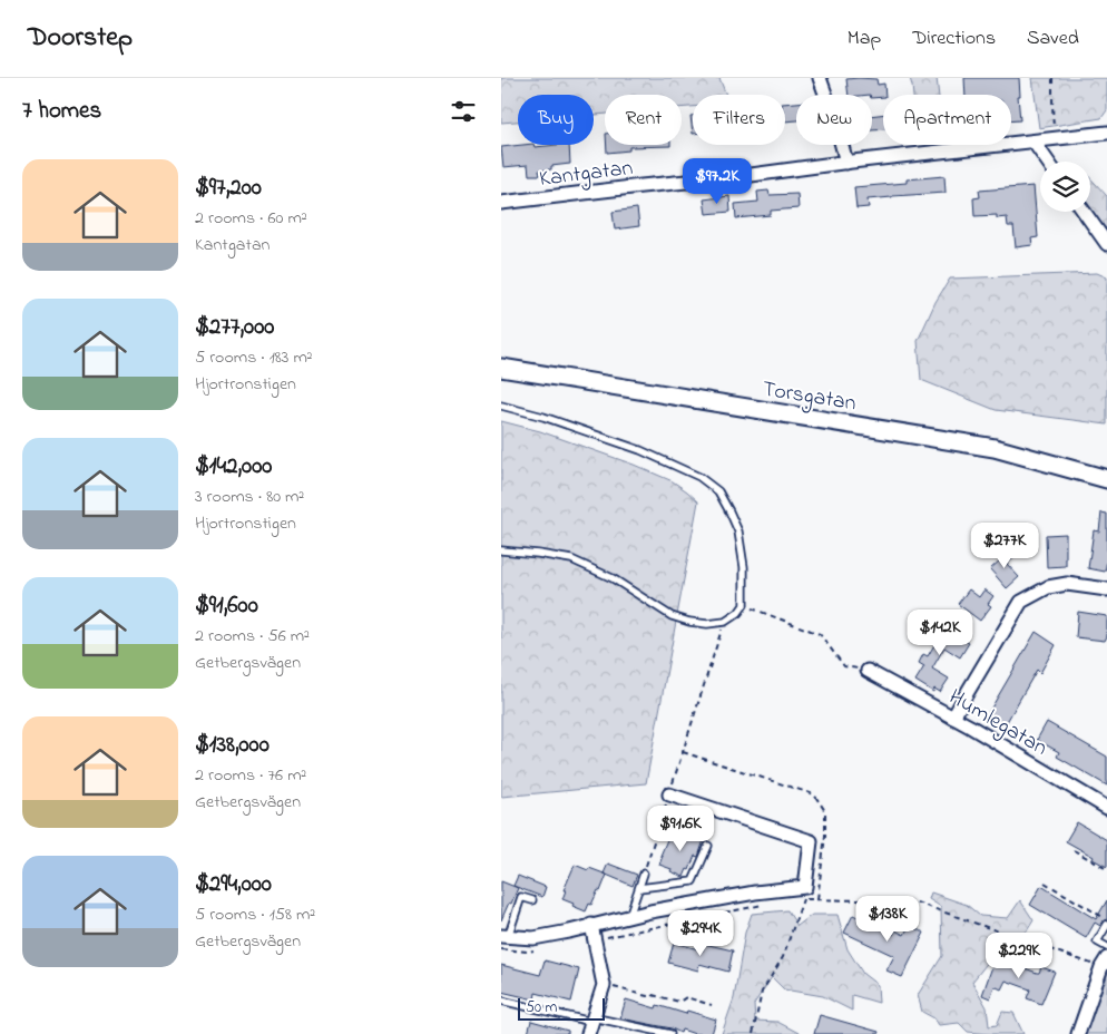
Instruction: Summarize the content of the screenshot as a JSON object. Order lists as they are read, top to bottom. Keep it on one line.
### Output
{"streets":{"main road":["Torsgatan"],"street":["Kantgatan","Humlegatan"]},"scale_bar":"50 m","page":{"header":"Doorstep","nav":["Map","Directions","Saved"],"heading":"7 homes","chip":["Buy","Rent","Filters","New","Apartment"],"list":[{"name":"$97,200","note":"2 rooms · 60 m² · Kantgatan"},{"name":"$277,000","note":"5 rooms · 183 m² · Hjortronstigen"},{"name":"$142,000","note":"3 rooms · 80 m² · Hjortronstigen"},{"name":"$91,600","note":"2 rooms · 56 m² · Getbergsvägen"},{"name":"$138,000","note":"2 rooms · 76 m² · Getbergsvägen"},{"name":"$294,000","note":"5 rooms · 158 m² · Getbergsvägen"}],"price":["$97.2K","$277K","$142K","$91.6K","$138K","$294K","$229K"],"scale":"50 m"}}
